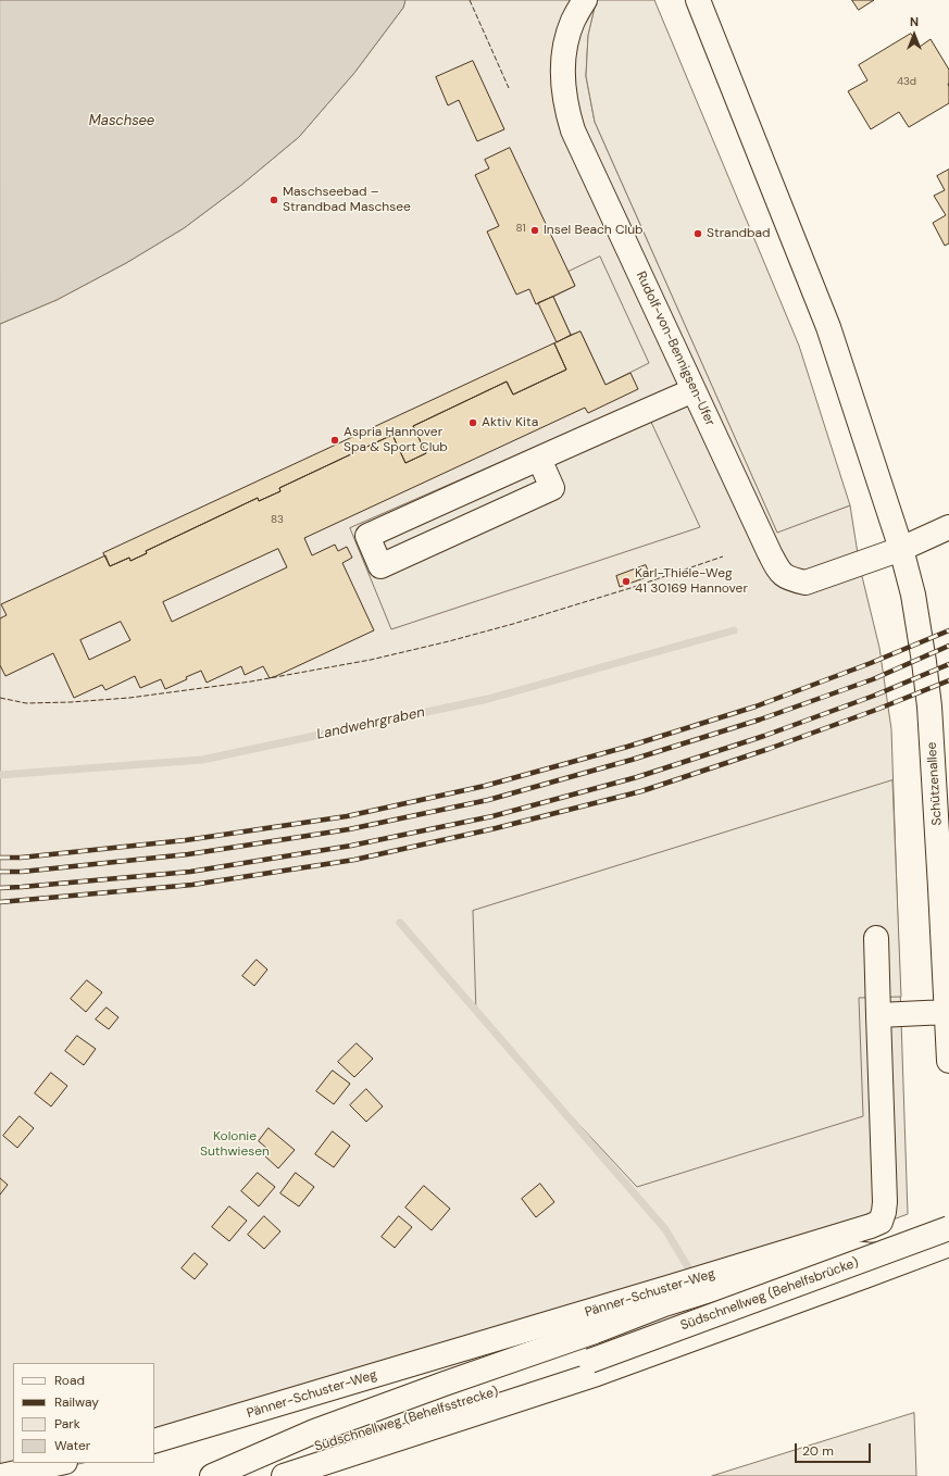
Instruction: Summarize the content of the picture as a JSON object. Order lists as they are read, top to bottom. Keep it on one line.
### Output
{"streets":{"main road":["Rudolf-von-Bennigsen-Ufer","Schützenallee","Pänner-Schuster-Weg","Südschnellweg (Behelfsbrücke)","Südschnellweg (Behelfsstrecke)"]},"crossings":[["Rudolf-von-Bennigsen-Ufer","Schützenallee"],["Südschnellweg (Behelfsbrücke)","Südschnellweg (Behelfsstrecke)"]],"water":["Maschsee","Landwehrgraben"],"parks":["Kolonie Suthwiesen"],"places":["Maschseebad – Strandbad Maschsee","Insel Beach Club","Strandbad","Aktiv Kita","Aspria Hannover Spa & Sport Club","Karl-Thiele-Weg 41 30169 Hannover"],"house_numbers":["43d","81","83"],"legend":["Road","Railway","Park","Water"],"scale_bar":"20 m","north":"top"}
